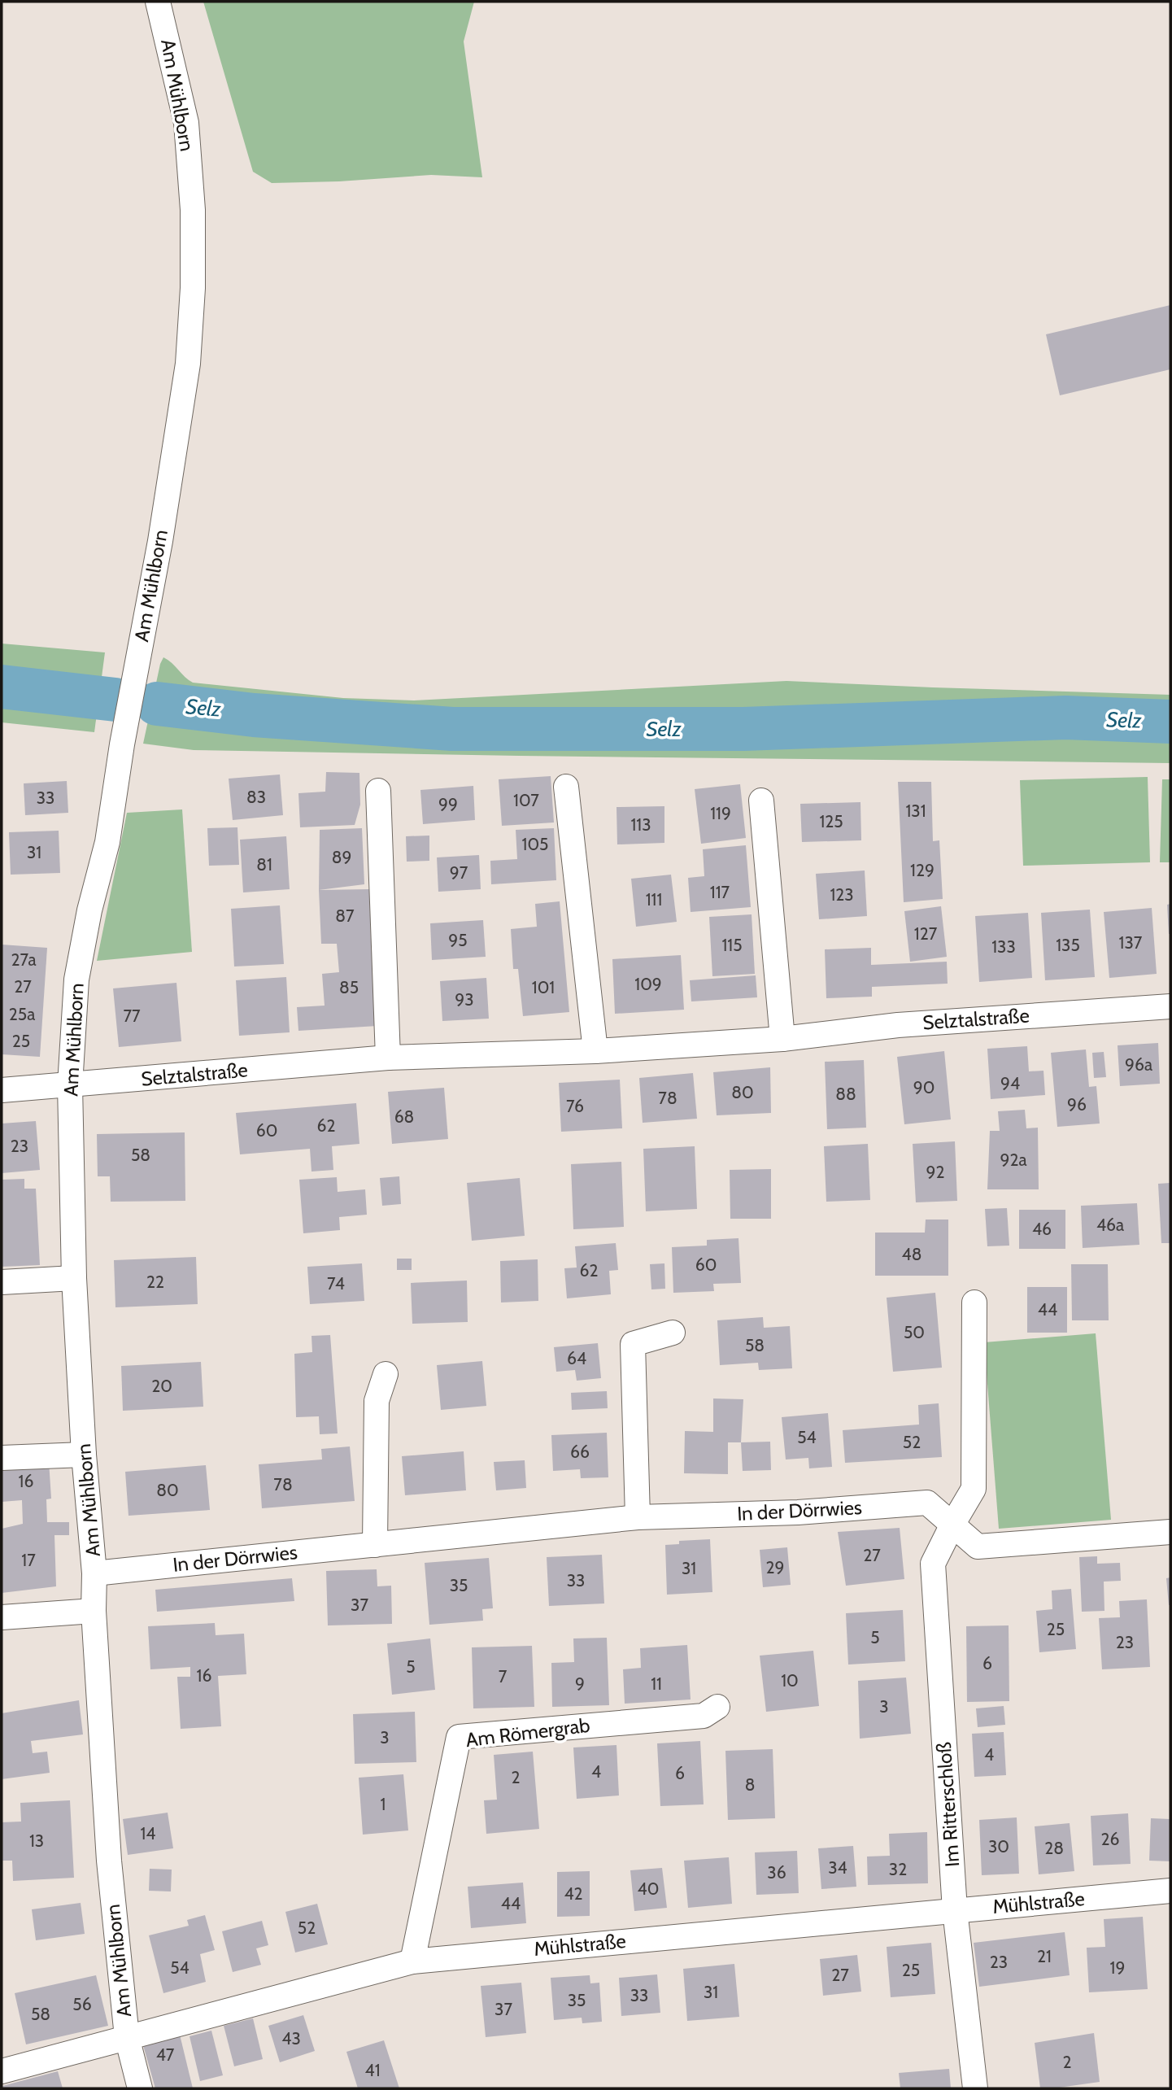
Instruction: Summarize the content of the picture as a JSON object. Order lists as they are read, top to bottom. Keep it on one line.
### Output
{"streets":{"street":["Am Mühlborn","Selztalstraße","In der Dörrwies","Am Römergrab","Im Ritterschloß","Mühlstraße"]},"crossings":[["Am Mühlborn","Selztalstraße"],["Am Mühlborn","In der Dörrwies"],["Am Mühlborn","Mühlstraße"],["In der Dörrwies","Im Ritterschloß"],["Am Römergrab","Mühlstraße"],["Im Ritterschloß","Mühlstraße"]],"water":["Selz"],"house_numbers":["83","33","107","99","131","119","125","113","105","31","89","81","129","97","117","123","111","87","127","95","137","115","135","133","27a","109","27","85","101","93","25a","77","25","96a","94","90","80","88","78","96","76","68","62","60","23","58","92a","92","46a","46","48","60","62","22","74","44","50","58","64","20","54","52","66","16","78","80","27","17","29","31","33","35","37","25","5","23","6","5","16","7","10","9","11","3","3","4","4","6","2","8","1","14","26","13","30","28","34","32","36","40","42","44","52","21","23","54","19","25","27","31","33","35","56","37","58","43","47","2","41"]}
